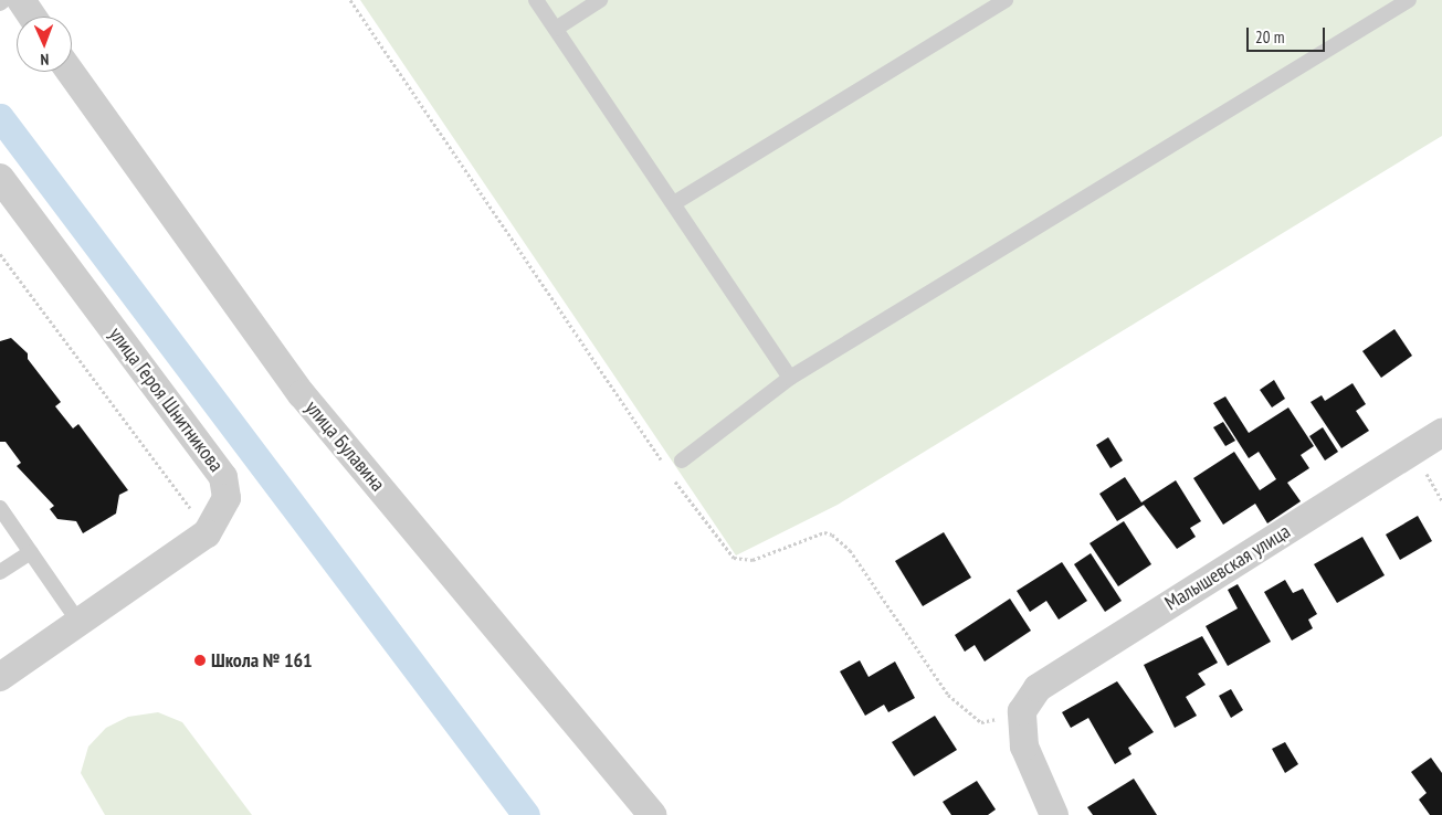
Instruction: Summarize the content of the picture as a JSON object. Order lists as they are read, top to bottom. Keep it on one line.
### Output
{"streets":{"street":["улица Героя Шнитникова","улица Булавина","Малышевская улица"]},"places":["Школа № 161"],"scale_bar":"20 m","north":"bottom"}
